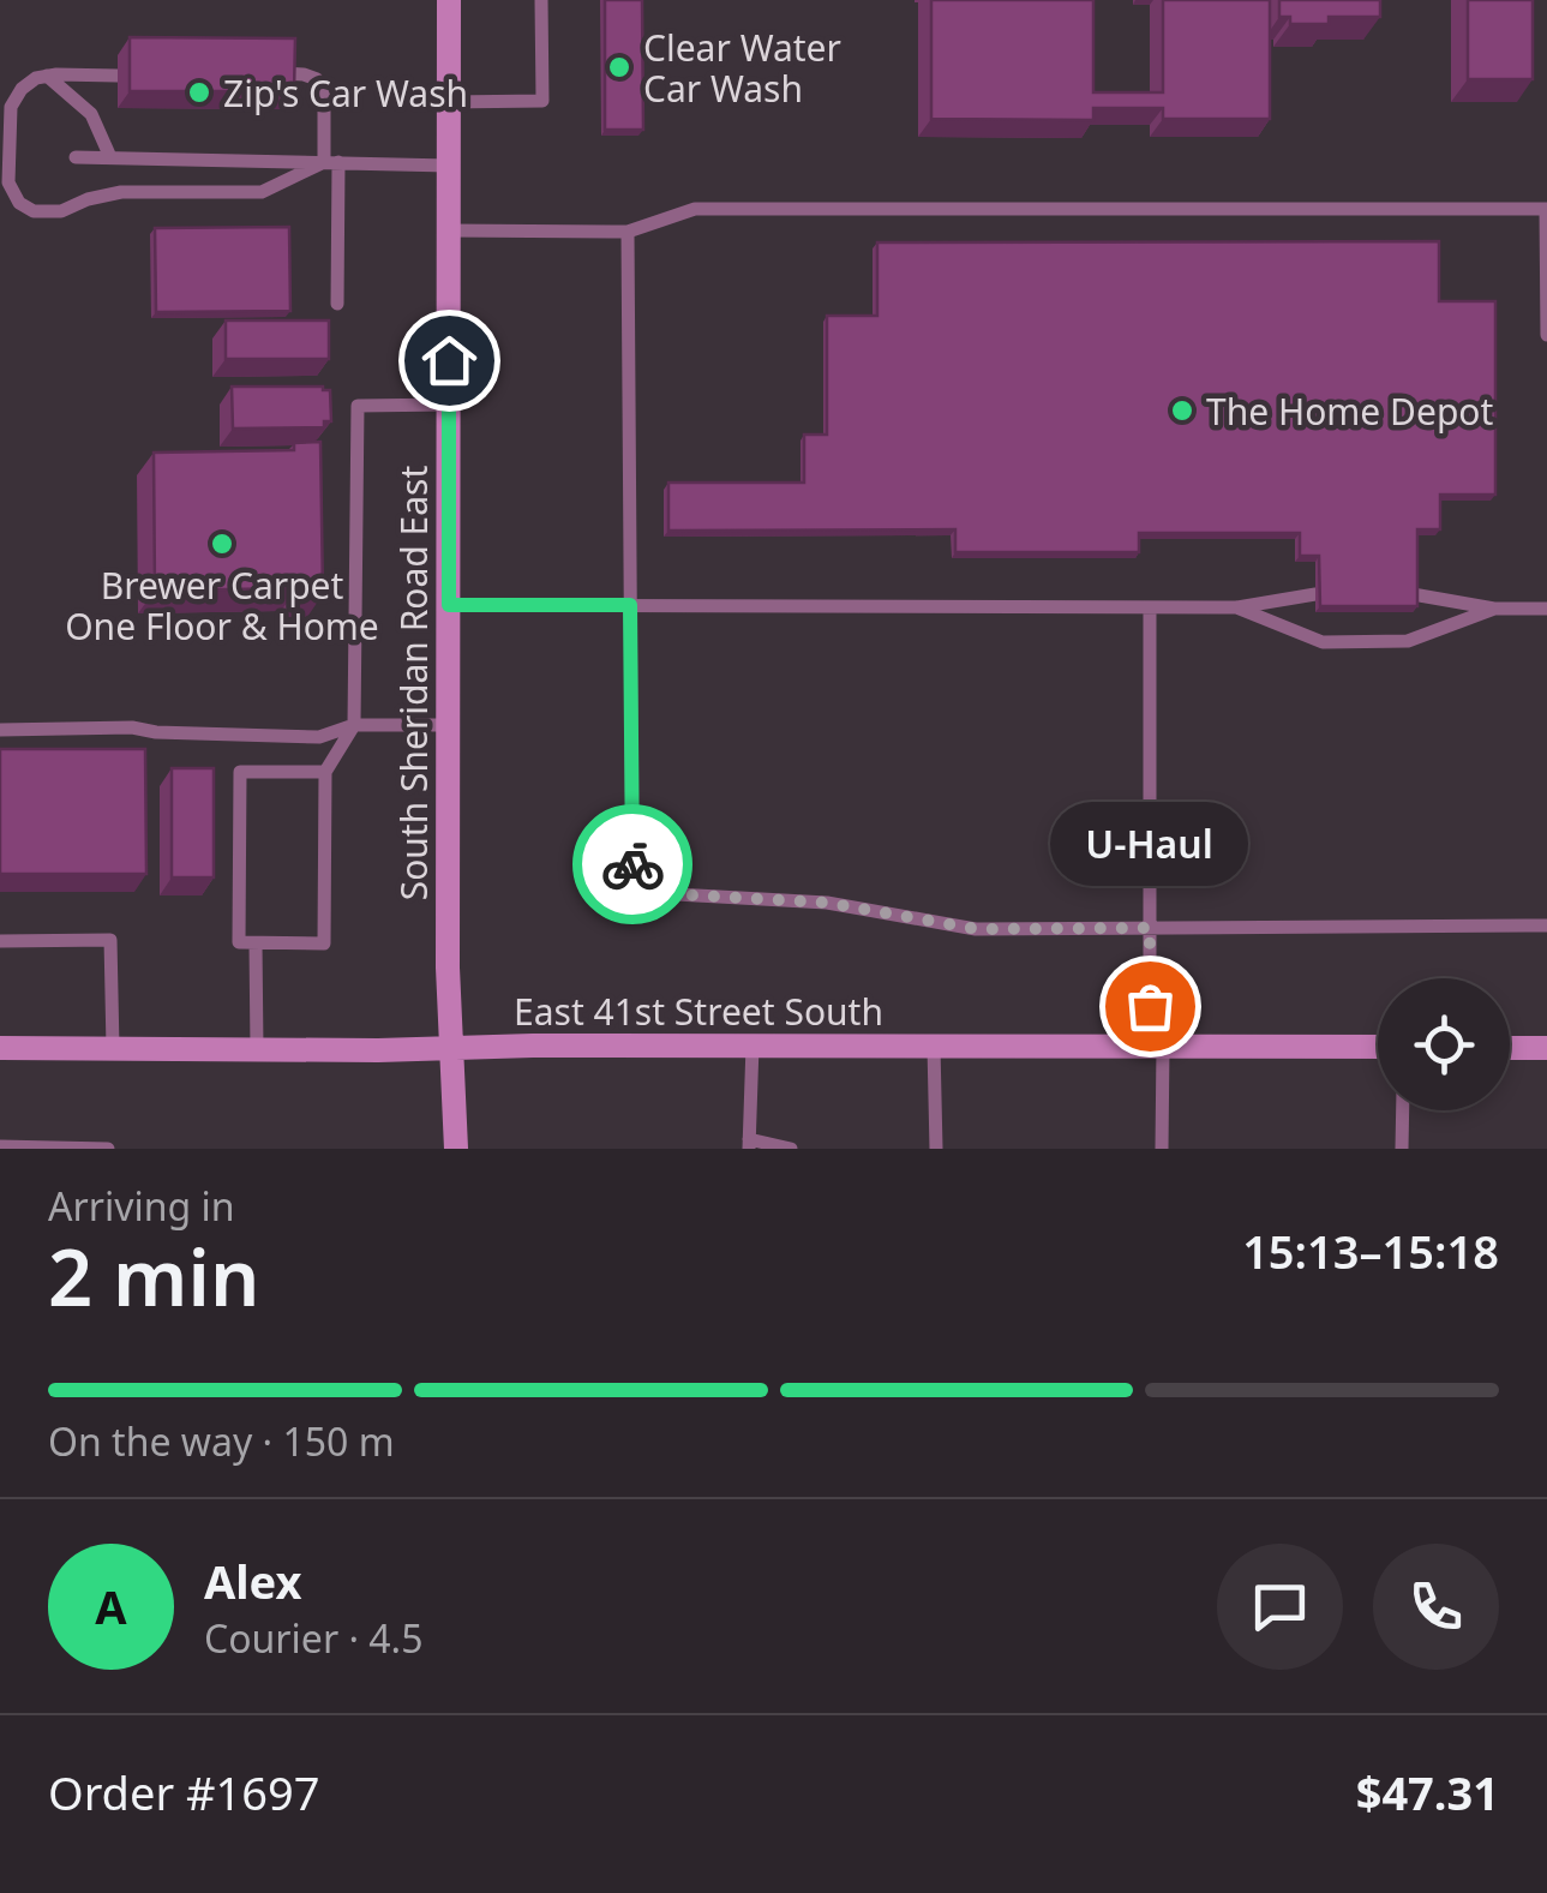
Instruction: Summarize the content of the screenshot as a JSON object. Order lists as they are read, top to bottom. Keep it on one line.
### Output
{"streets":{"main road":["South Sheridan Road East","East 41st Street South"]},"crossings":[["South Sheridan Road East","East 41st Street South"]],"places":["Clear Water Car Wash","Zip's Car Wash","The Home Depot","Brewer Carpet One Floor & Home","U-Haul"],"page":{"bubble":"U-Haul","heading":["2 min","Arriving in","15:13–15:18"],"panel":["Alex","Courier · 4.5","Order #1697","$47.31"],"bar":"On the way · 150 m","round":"A"}}
